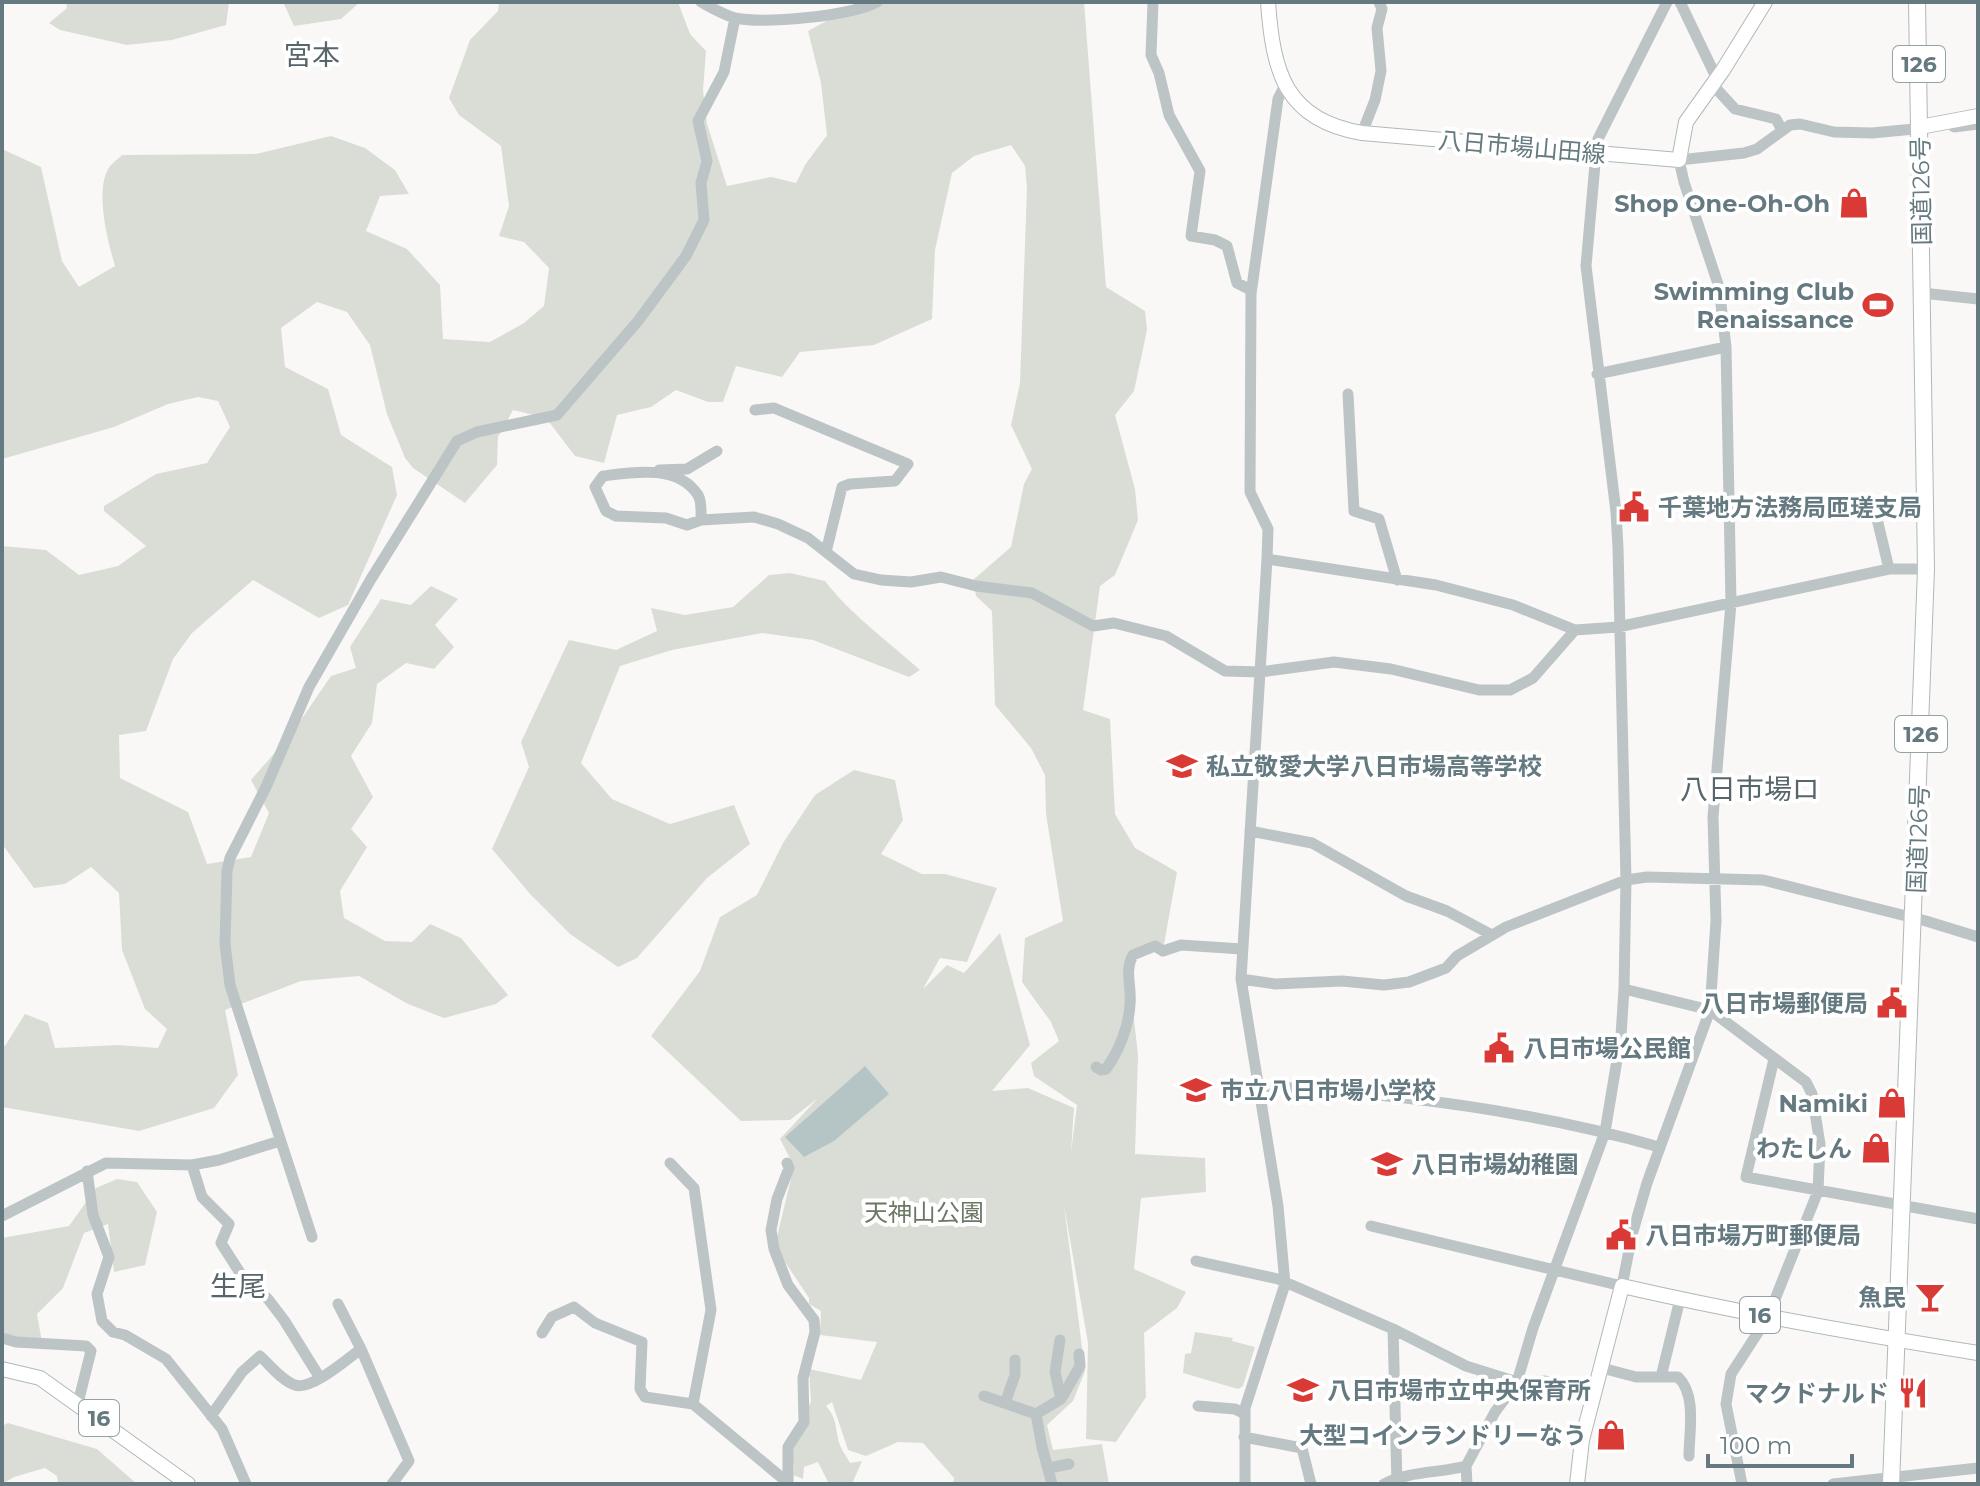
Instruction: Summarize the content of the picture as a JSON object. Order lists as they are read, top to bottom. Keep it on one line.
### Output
{"streets":{"highway":["126","国道126号"],"main road":["八日市場山田線","16"]},"crossings":[["国道126号","16"]],"districts":["宮本","八日市場ロ","生尾"],"parks":["天神山公園"],"places":{"shop":["Shop One-Oh-Oh","Namiki","わたしん","大型コインランドリーなう"],"sports":["Swimming Club Renaissance"],"public building":["千葉地方法務局匝瑳支局","八日市場郵便局","八日市場公民館","八日市場万町郵便局"],"school or university":["私立敬愛大学八日市場高等学校","市立八日市場小学校","八日市場幼稚園","八日市場市立中央保育所"],"bar":["魚民"],"restaurant":["マクドナルド"]},"scale_bar":"100 m"}
